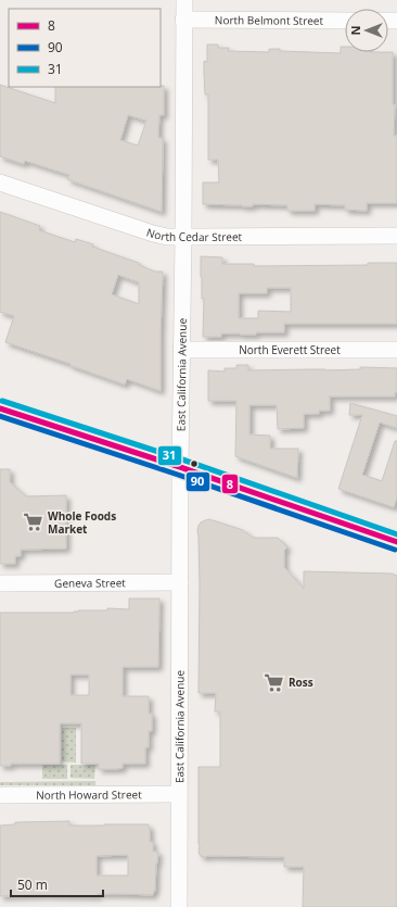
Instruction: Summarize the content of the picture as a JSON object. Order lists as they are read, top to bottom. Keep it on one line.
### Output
{"streets":{"street":["North Belmont Street","North Cedar Street","North Everett Street","East California Avenue","Geneva Street","North Howard Street"]},"crossings":[["North Belmont Street","East California Avenue"],["North Cedar Street","East California Avenue"],["North Everett Street","East California Avenue"],["East California Avenue","Geneva Street"],["East California Avenue","North Howard Street"]],"places":{"supermarket":["Whole Foods Market","Ross"]},"lines":["transit line 31","transit line 8","transit line 90"],"legend":["8","90","31"],"scale_bar":"50 m","north":"left"}
